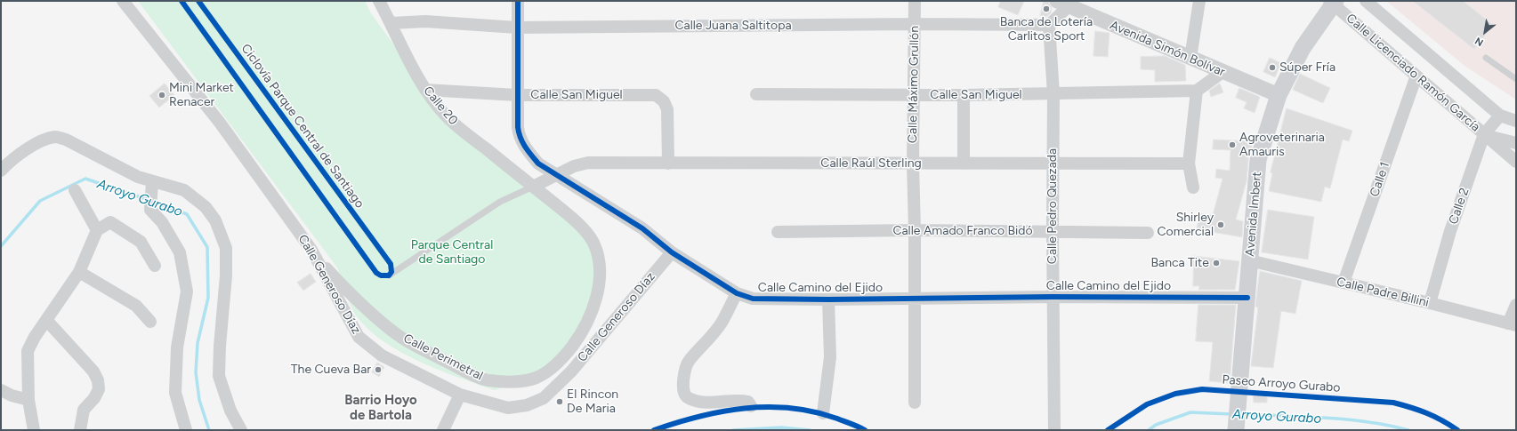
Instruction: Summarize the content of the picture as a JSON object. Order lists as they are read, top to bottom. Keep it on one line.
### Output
{"streets":{"main road":["Avenida Imbert"],"street":["Calle Juana Saltitopa","Avenida Simón Bolívar","Calle Licenciado Ramón García","Calle Máximo Grullón","Calle San Miguel","Calle 20","Calle Raúl Sterling","Calle 1","Calle Pedro Quezada","Calle 2","Calle Amado Franco Bidó","Calle Generoso Díaz","Calle Camino del Ejido","Calle Padre Billini","Calle Perimetral"],"cycle path":["Ciclovía Parque Central de Santiago","Paseo Arroyo Gurabo"]},"crossings":[["Calle Juana Saltitopa","Calle Máximo Grullón"],["Calle Juana Saltitopa","Calle 20"],["Calle Juana Saltitopa","Calle Pedro Quezada"],["Calle Juana Saltitopa","Calle Camino del Ejido"],["Avenida Simón Bolívar","Avenida Imbert"],["Calle Licenciado Ramón García","Calle 1"],["Calle Licenciado Ramón García","Calle 2"],["Calle Licenciado Ramón García","Avenida Imbert"],["Calle Máximo Grullón","Calle San Miguel"],["Calle Máximo Grullón","Calle Raúl Sterling"],["Calle Máximo Grullón","Calle Amado Franco Bidó"],["Calle Máximo Grullón","Calle Camino del Ejido"],["Calle San Miguel","Calle 20"],["Calle San Miguel","Calle Raúl Sterling"],["Calle San Miguel","Calle Pedro Quezada"],["Calle San Miguel","Calle Camino del Ejido"],["Calle 20","Calle Raúl Sterling"],["Calle 20","Calle Perimetral"],["Calle Raúl Sterling","Calle Pedro Quezada"],["Calle Raúl Sterling","Calle Camino del Ejido"],["Calle Raúl Sterling","Calle Perimetral"],["Calle 1","Calle Padre Billini"],["Calle Pedro Quezada","Calle Amado Franco Bidó"],["Calle Pedro Quezada","Calle Camino del Ejido"],["Calle 2","Calle Padre Billini"],["Avenida Imbert","Calle Camino del Ejido"],["Avenida Imbert","Calle Padre Billini"],["Calle Generoso Díaz","Calle Camino del Ejido"],["Calle Generoso Díaz","Calle Perimetral"]],"districts":["Barrio Hoyo de Bartola"],"water":["Arroyo Gurabo"],"parks":["Parque Central de Santiago"],"places":["Banca de Lotería Carlitos Sport","Súper Fría","Mini Market Renacer","Agroveterinaria Amauris","Shirley Comercial","Banca Tite","The Cueva Bar","El Rincon De Maria"],"north":"bottom left"}
